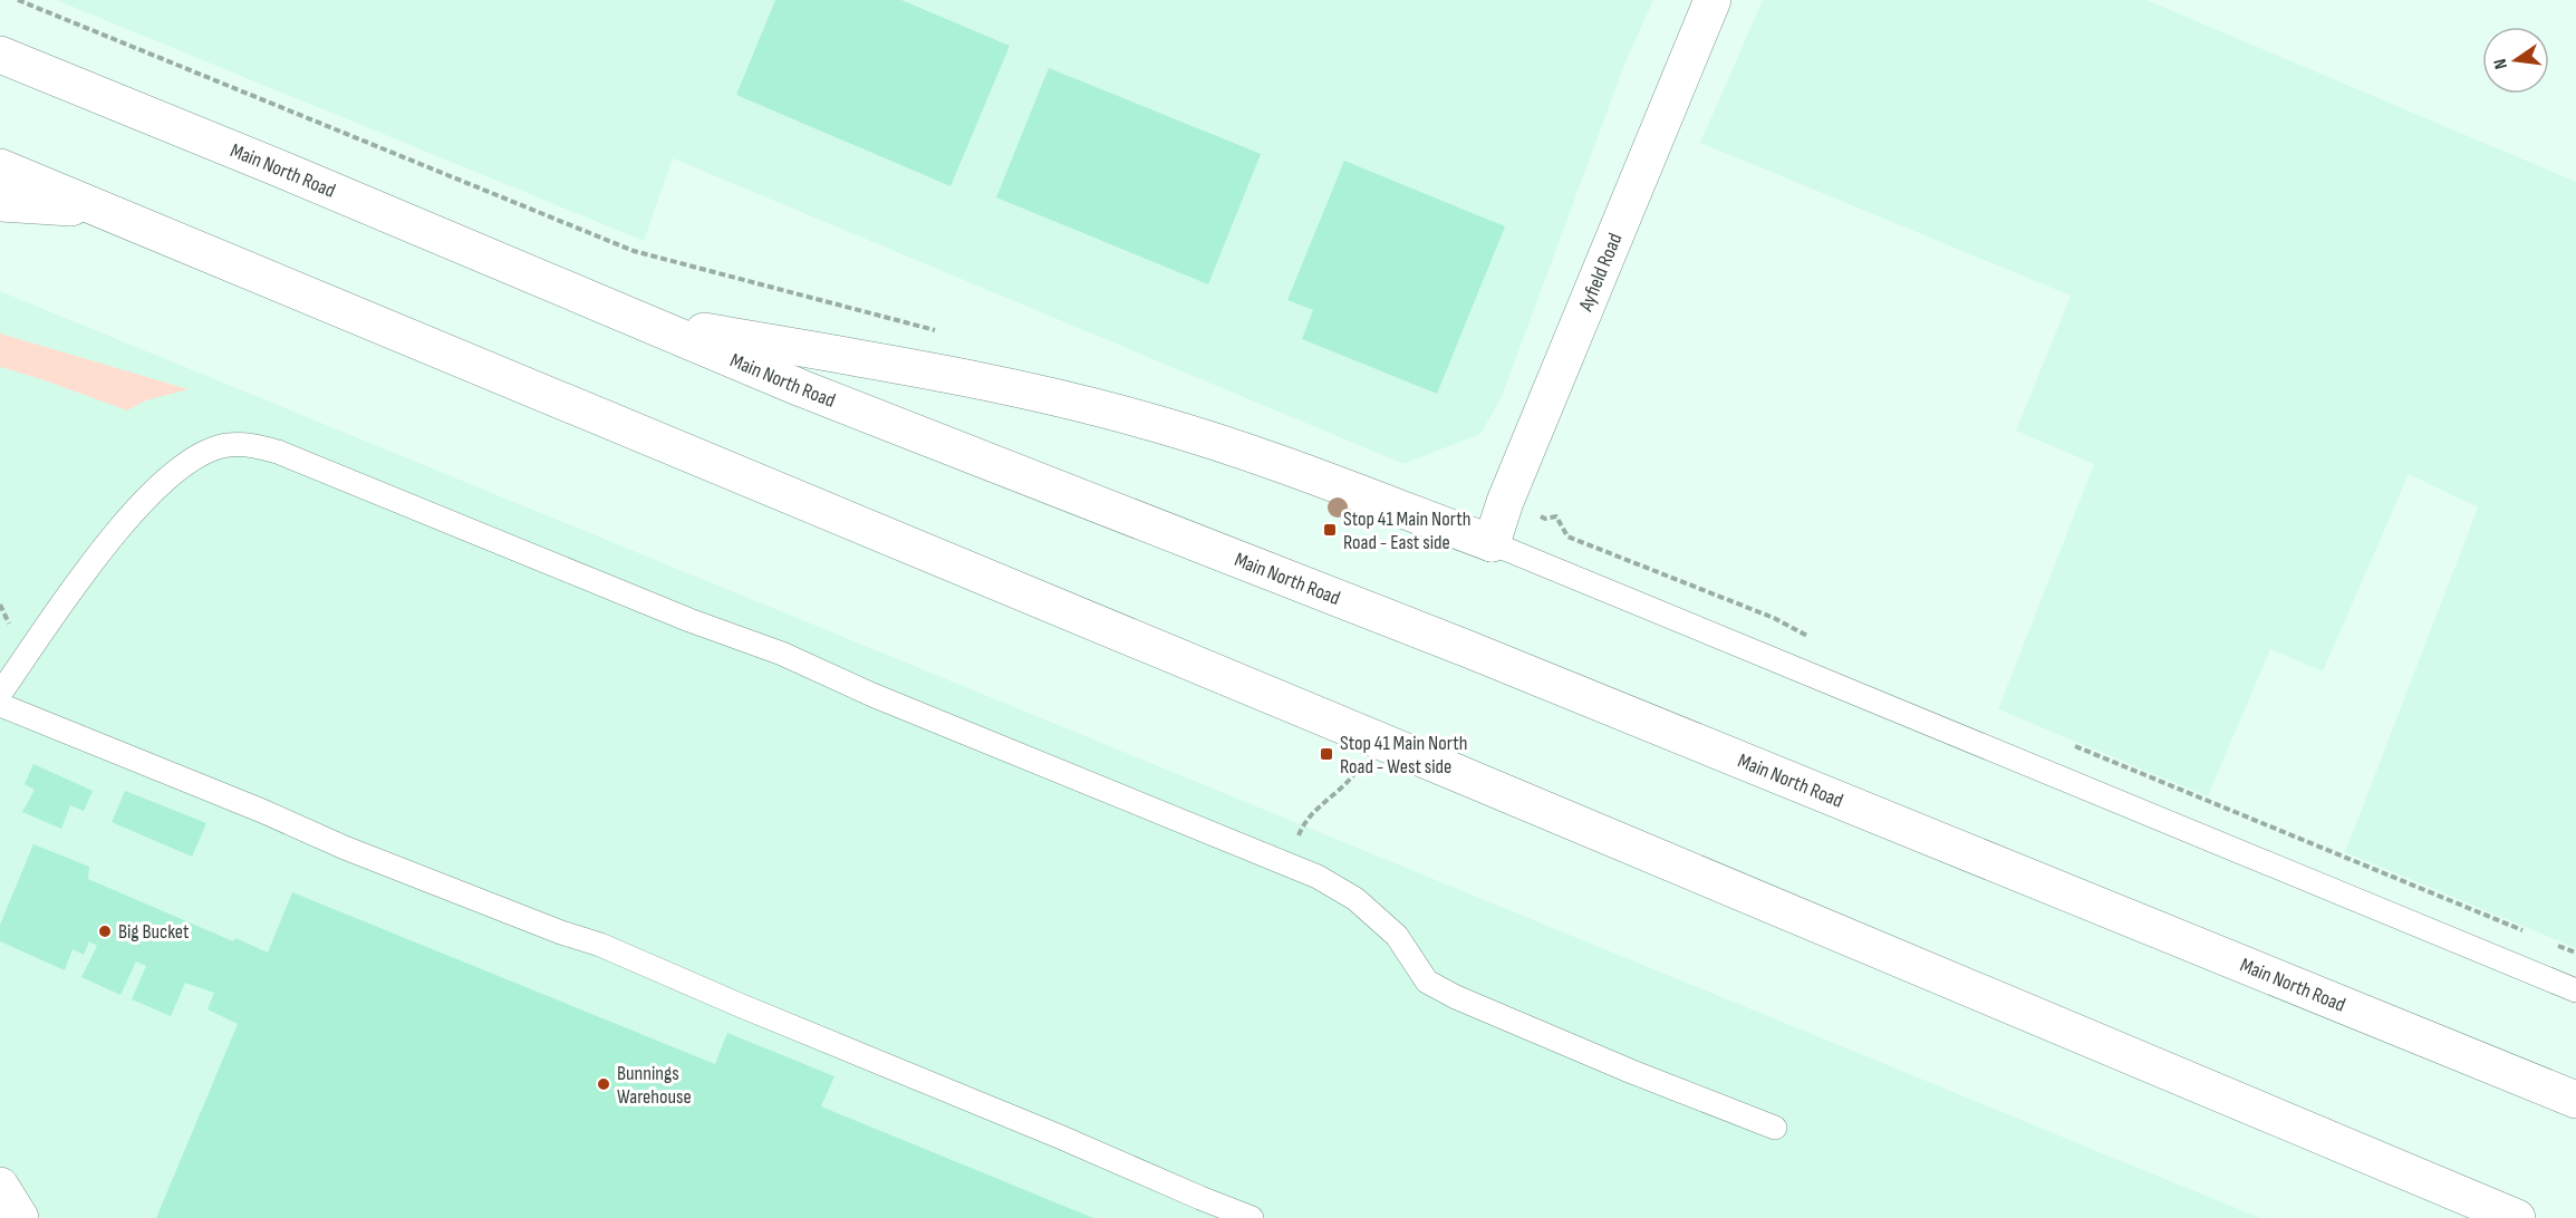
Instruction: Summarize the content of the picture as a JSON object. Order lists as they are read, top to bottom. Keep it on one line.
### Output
{"streets":{"main road":["Main North Road","Ayfield Road"]},"places":{"transit":["Stop 41 Main North Road - East side","Stop 41 Main North Road - West side"],"other":["Big Bucket","Bunnings Warehouse"]},"north":"left"}
